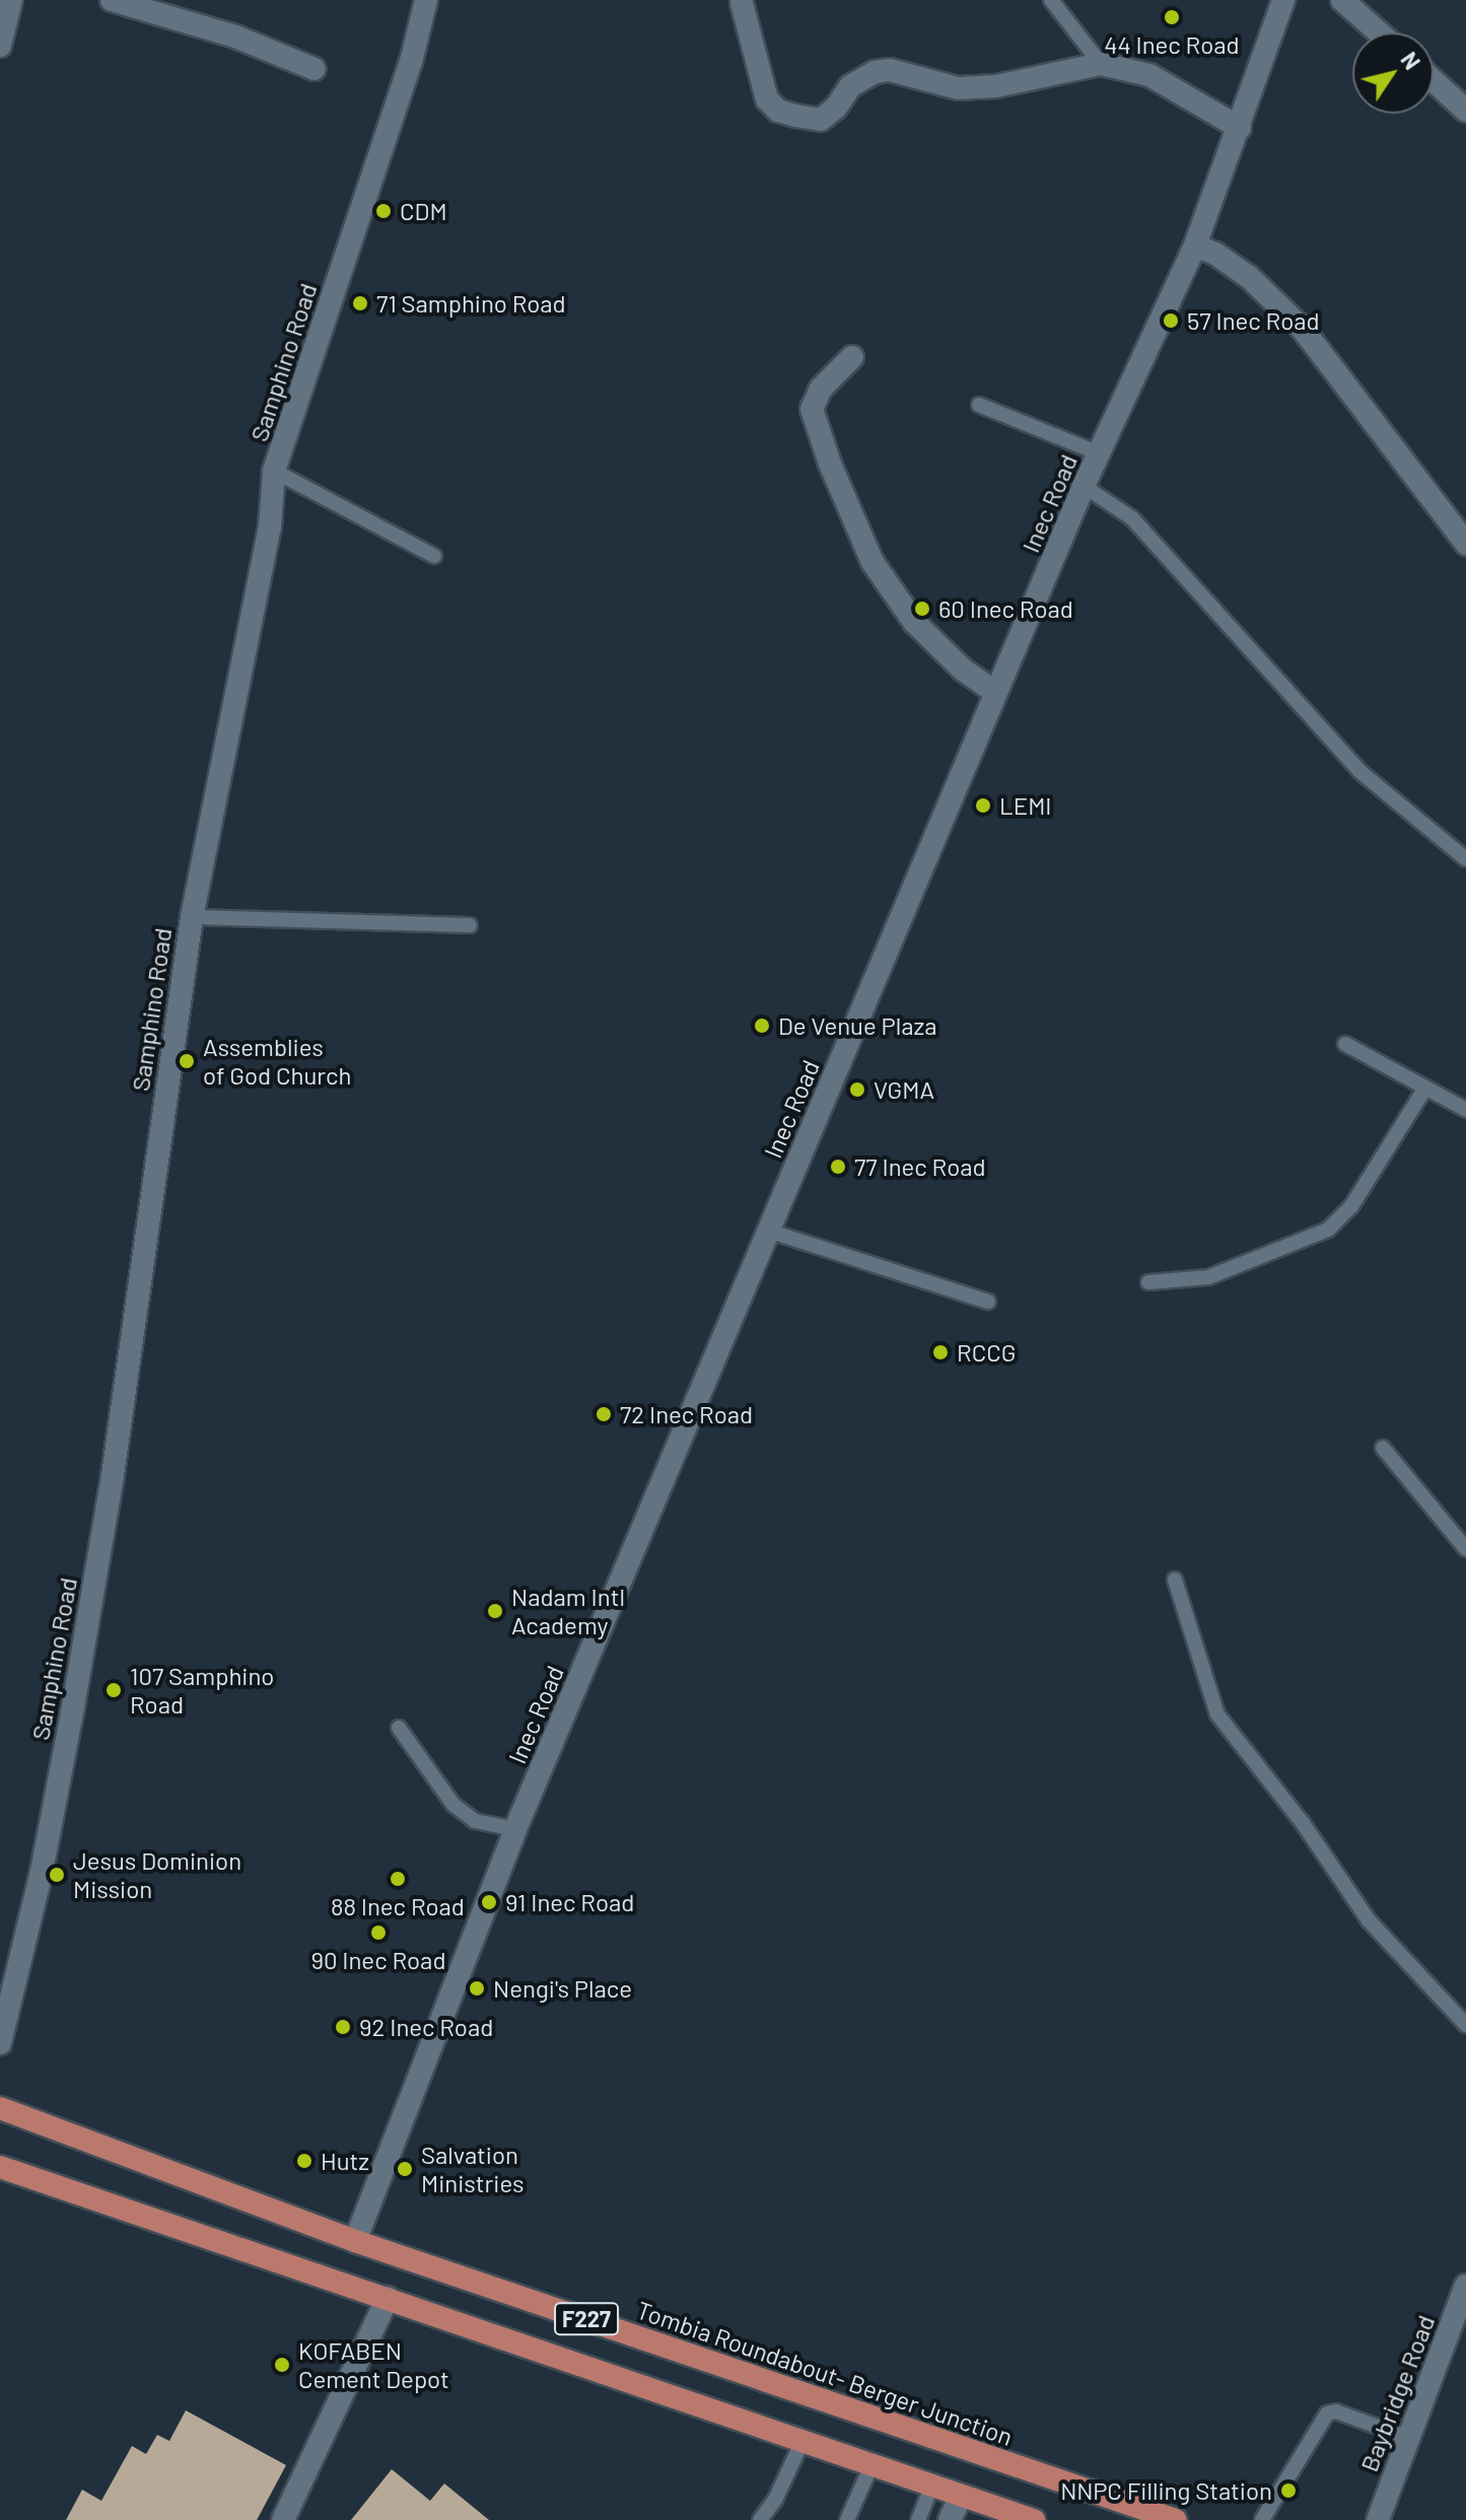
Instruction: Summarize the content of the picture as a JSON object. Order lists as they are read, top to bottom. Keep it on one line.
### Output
{"streets":{"main road":["F227","Tombia Roundabout- Berger Junction"],"street":["Samphino Road","Inec Road","Baybridge Road"]},"crossings":[["Inec Road","Tombia Roundabout- Berger Junction"]],"places":["44 Inec Road","CDM","71 Samphino Road","57 Inec Road","60 Inec Road","LEMI","De Venue Plaza","Assemblies of God Church","VGMA","77 Inec Road","RCCG","72 Inec Road","Nadam Intl Academy","107 Samphino Road","Jesus Dominion Mission","88 Inec Road","91 Inec Road","90 Inec Road","Nengi's Place","92 Inec Road","Hutz","Salvation Ministries","KOFABEN Cement Depot","NNPC Filling Station"],"north":"top right"}
